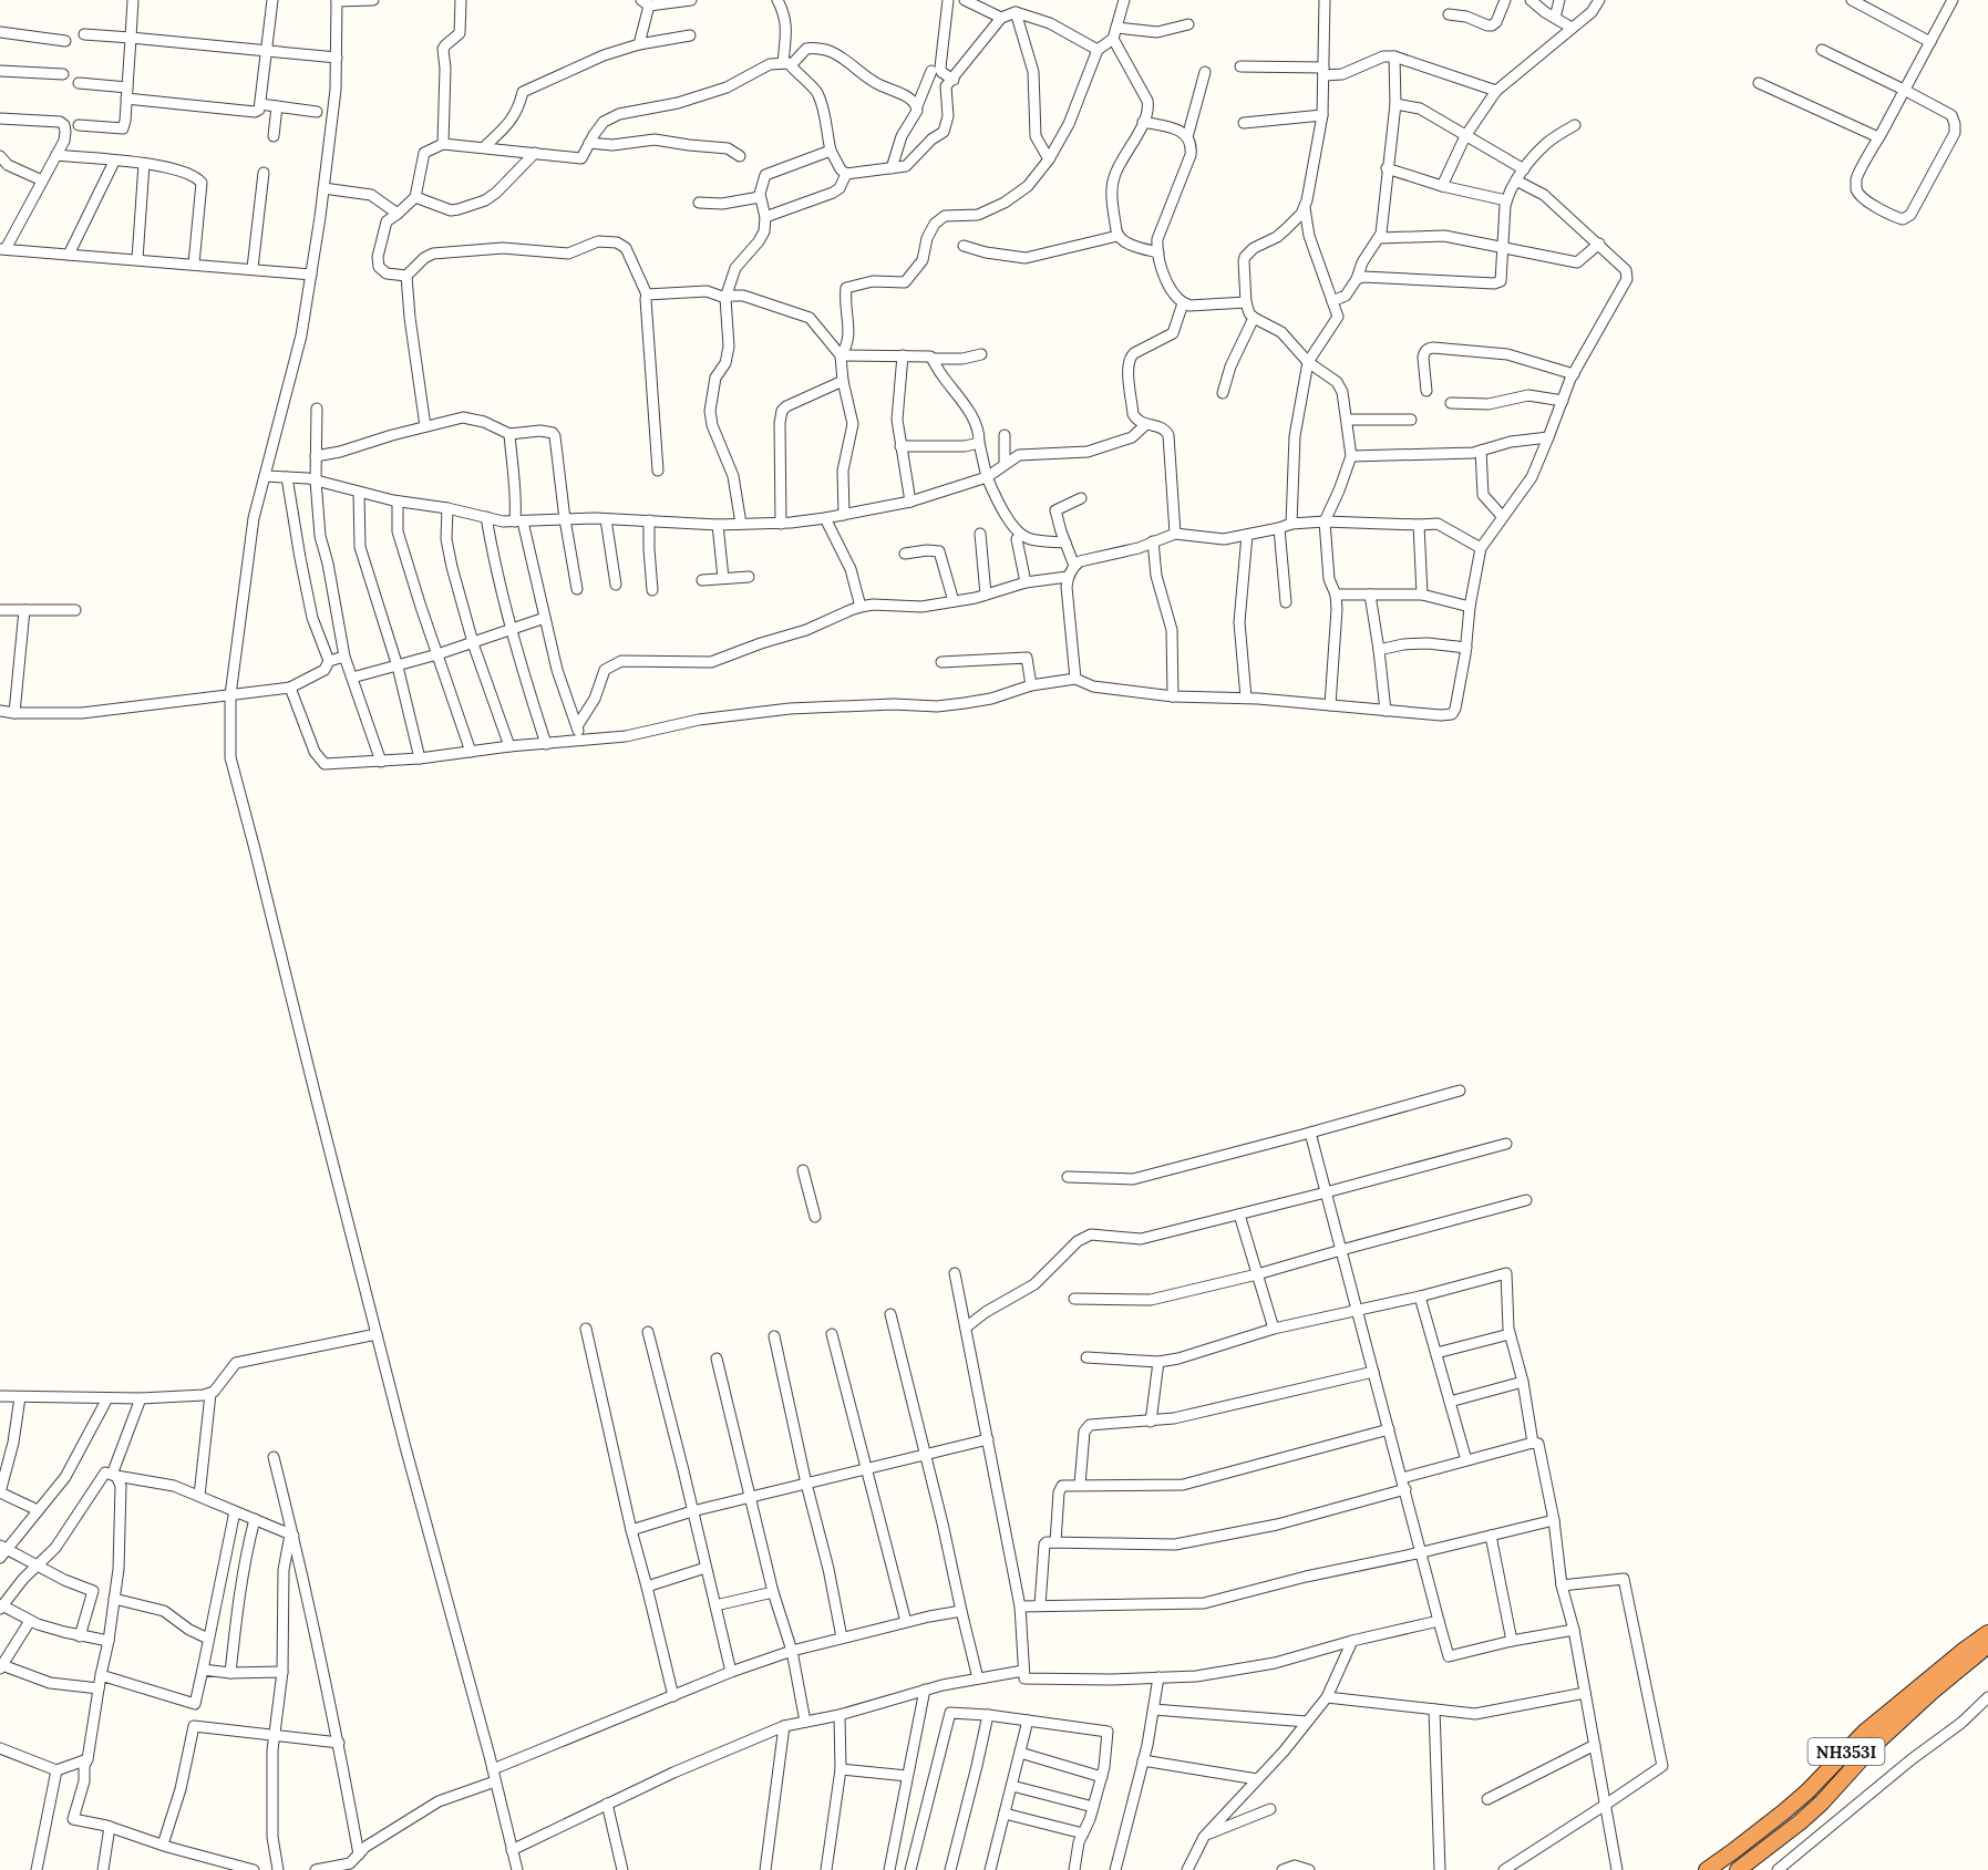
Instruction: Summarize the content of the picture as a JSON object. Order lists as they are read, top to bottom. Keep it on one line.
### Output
{"streets":{"highway":["NH353I"]}}
